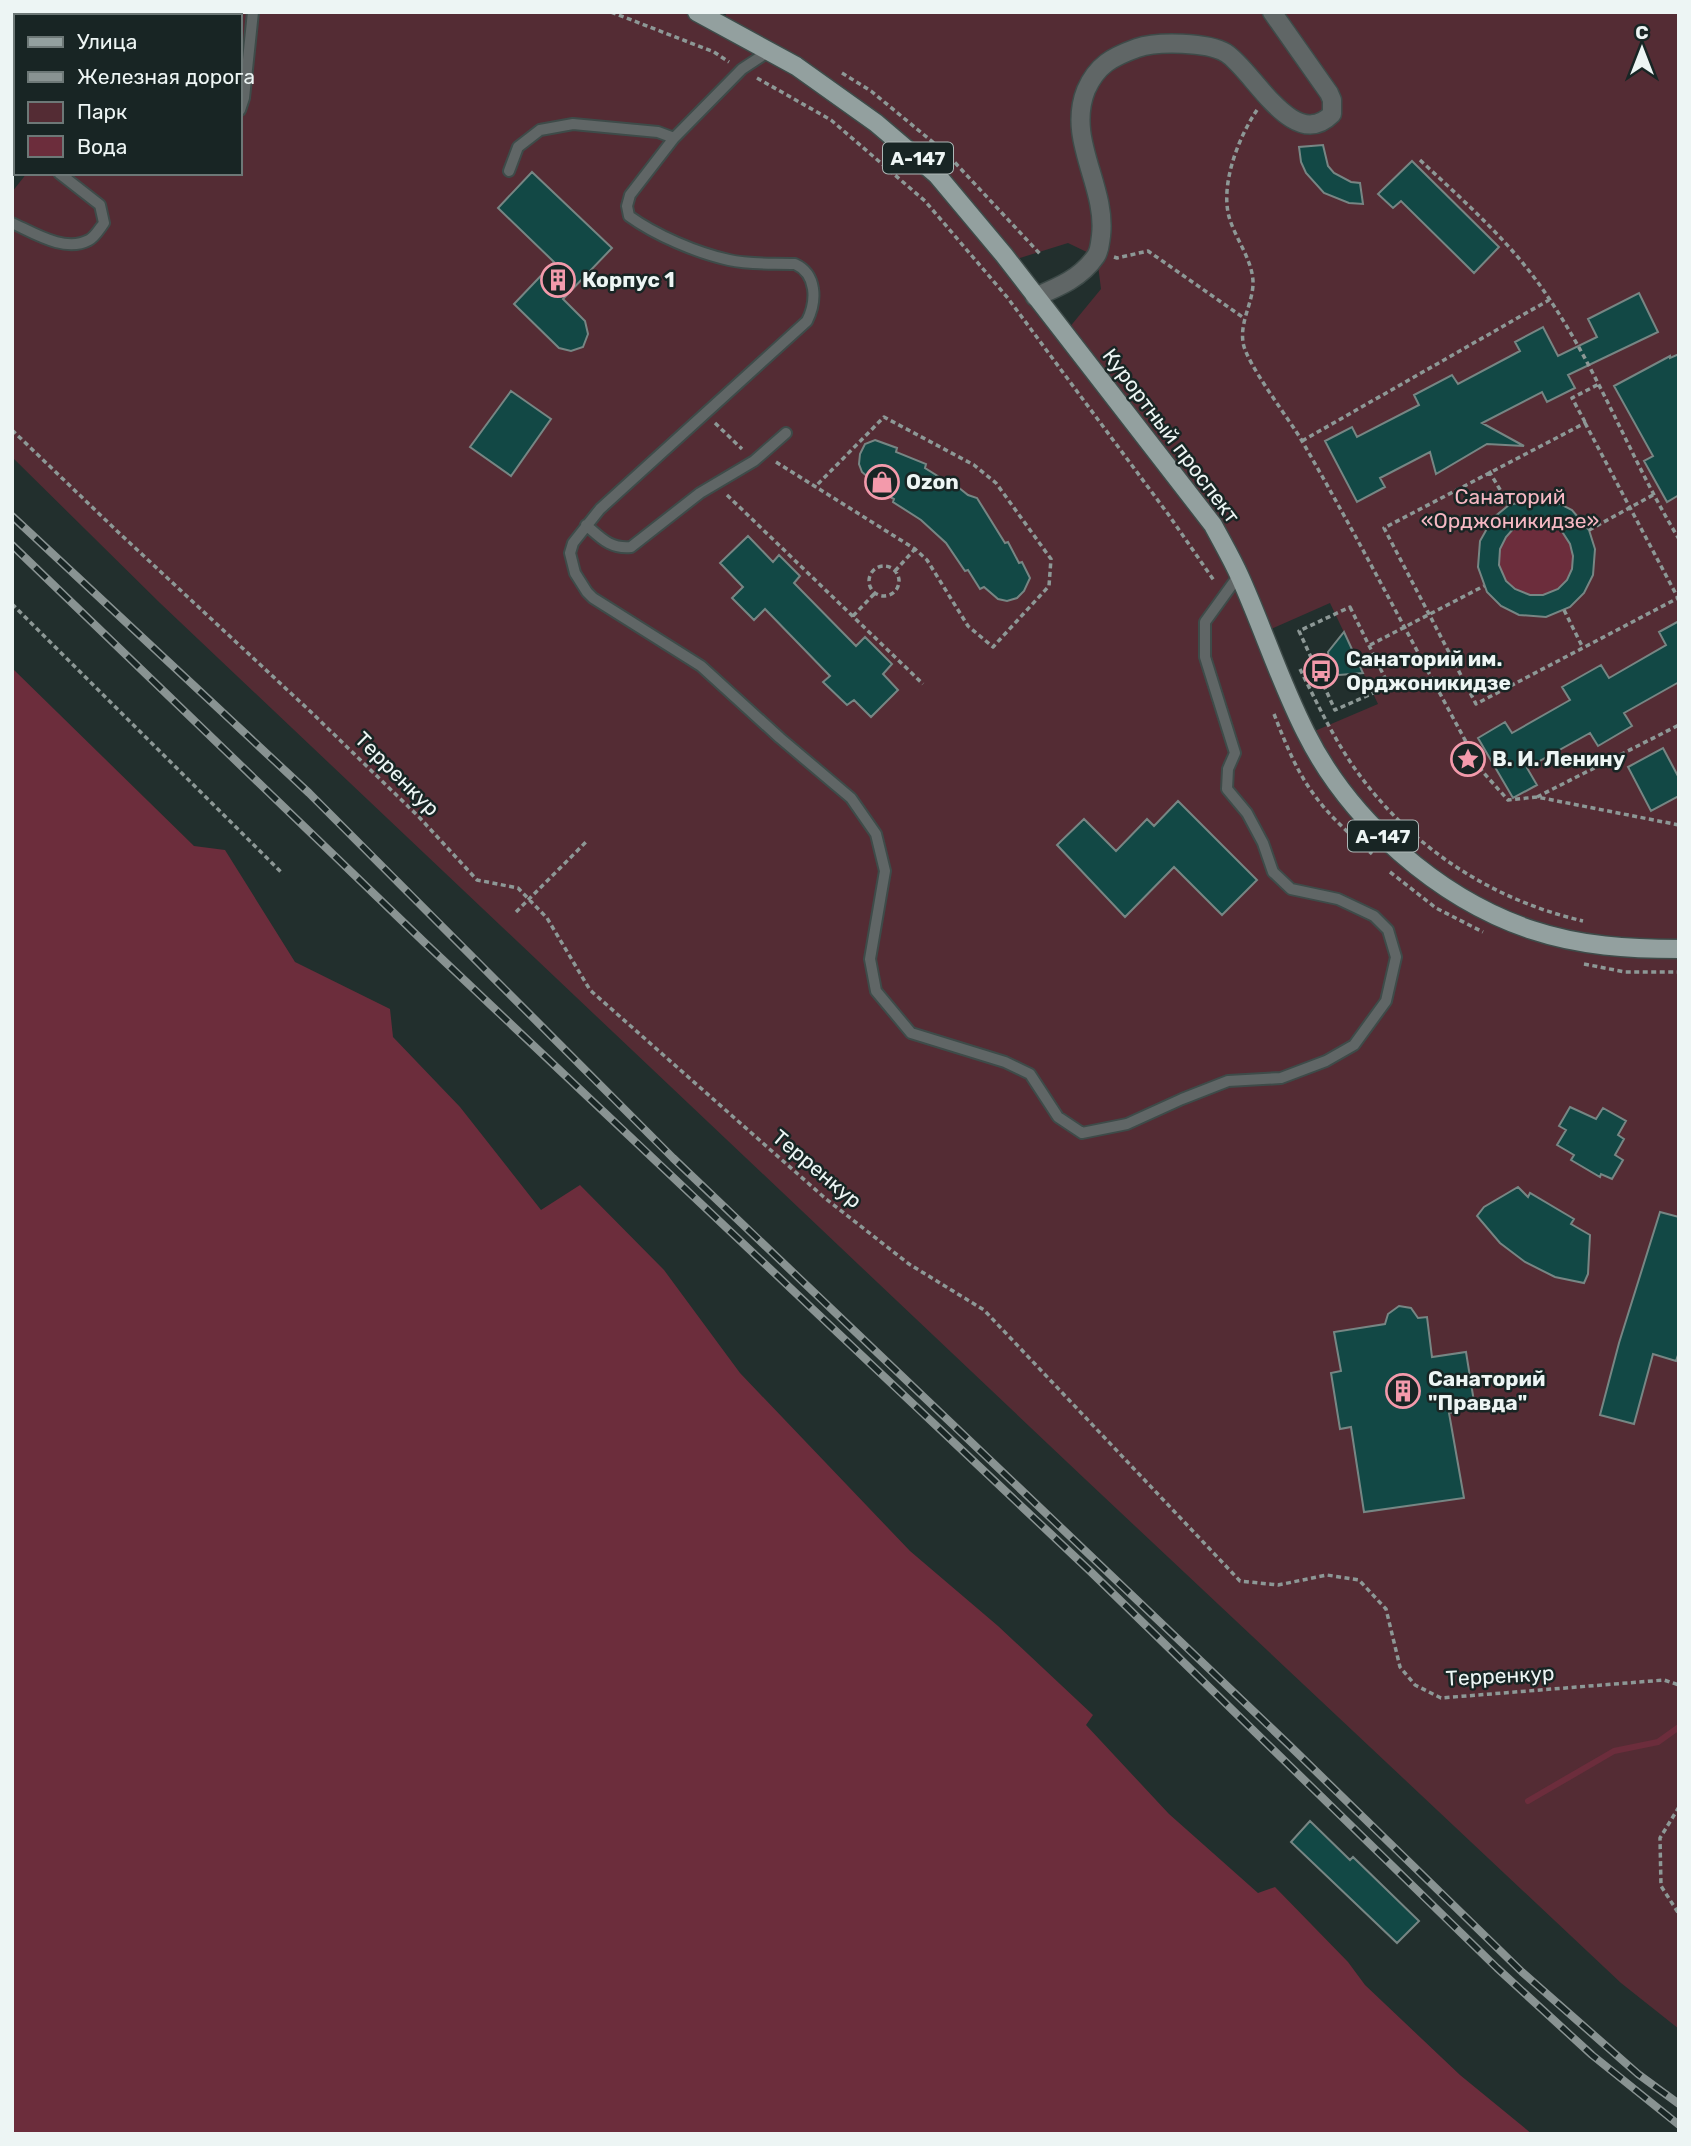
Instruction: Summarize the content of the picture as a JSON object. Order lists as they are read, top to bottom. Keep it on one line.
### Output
{"streets":{"main road":["А-147","Курортный проспект"],"path":["Терренкур"]},"parks":["Санаторий «Орджоникидзе»"],"places":{"building":["Корпус 1","Санаторий \"Правда\""],"shop":["Ozon"],"bus stop":["Санаторий им. Орджоникидзе"],"place":["В. И. Ленину"]},"legend":["Улица","Железная дорога","Парк","Вода"],"north":"top"}
